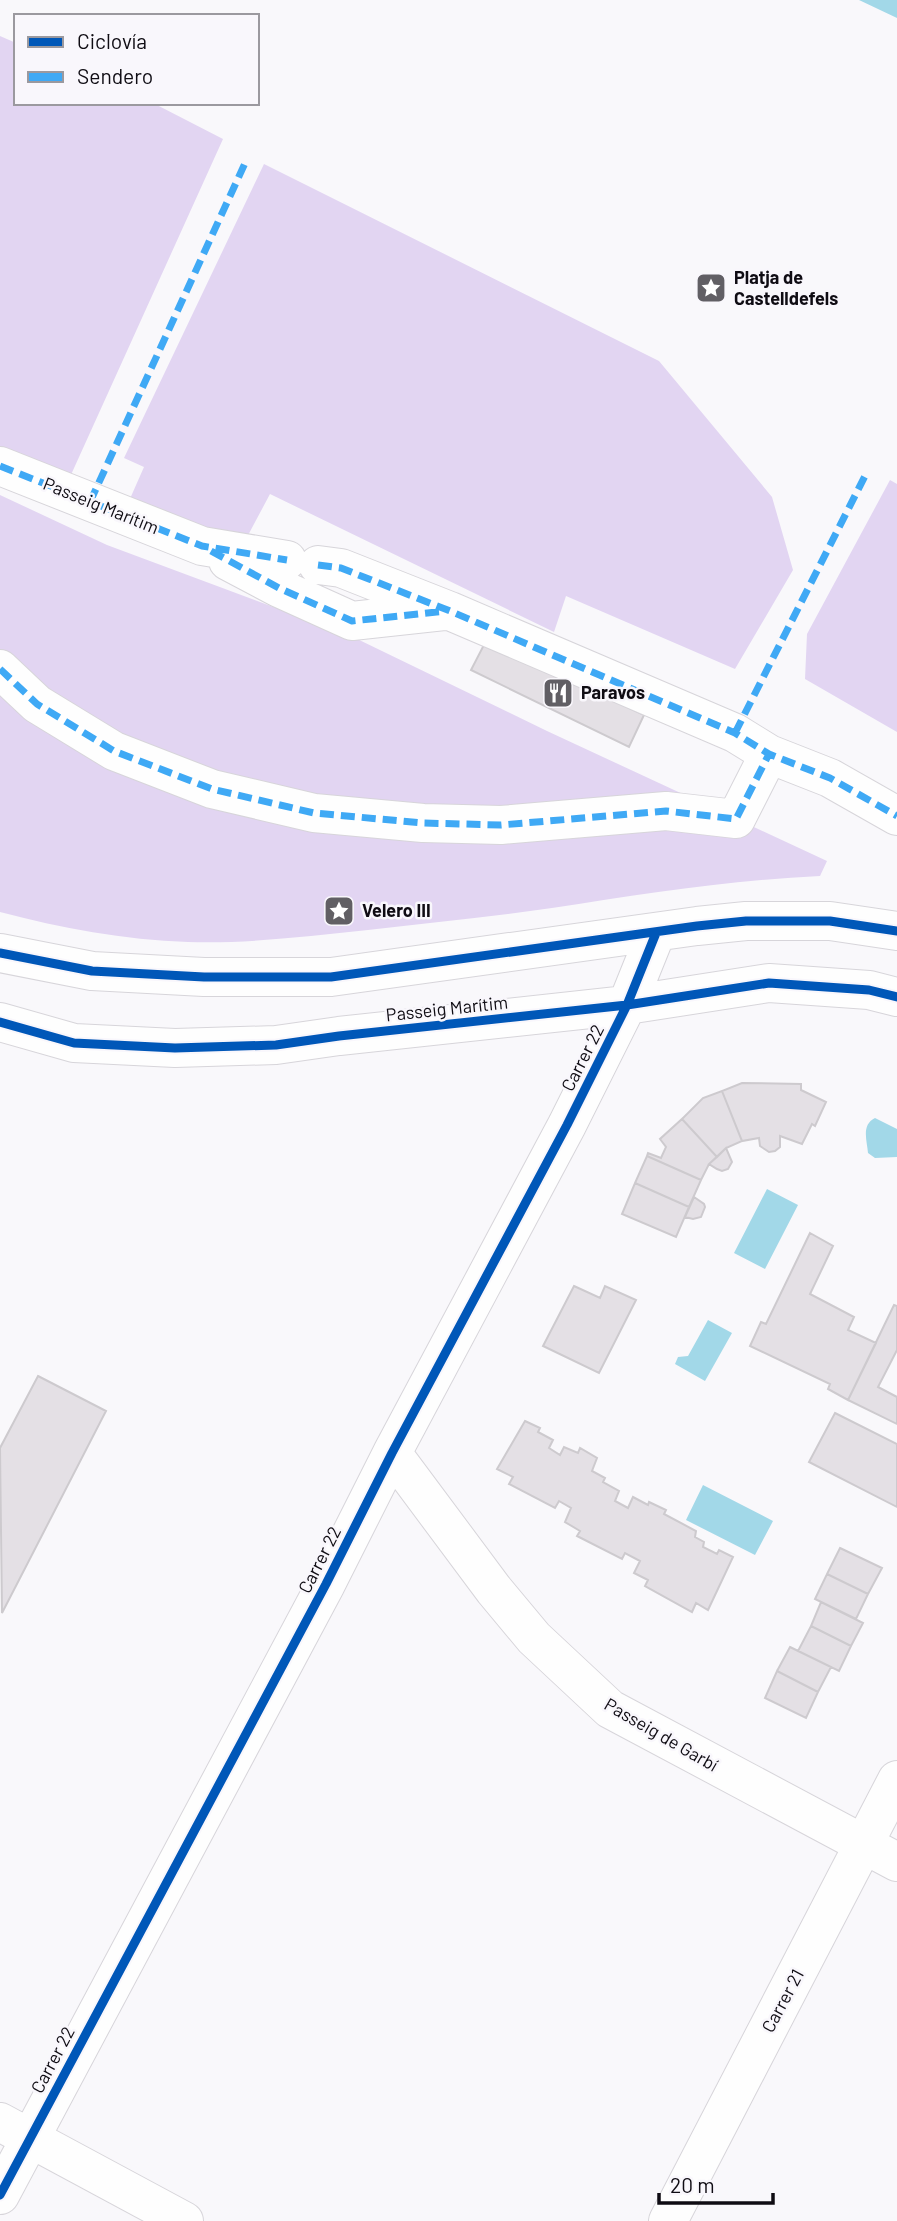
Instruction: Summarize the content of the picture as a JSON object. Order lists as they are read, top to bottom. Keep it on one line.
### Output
{"streets":{"street":["Passeig Marítim","Carrer 22","Passeig de Garbí","Carrer 21"]},"crossings":[["Passeig Marítim","Carrer 22"],["Carrer 22","Passeig de Garbí"],["Passeig de Garbí","Carrer 21"]],"places":{"place":["Platja de Castelldefels","Velero III"],"restaurant":["Paravos"]},"legend":["Ciclovía","Sendero"],"scale_bar":"20 m"}
